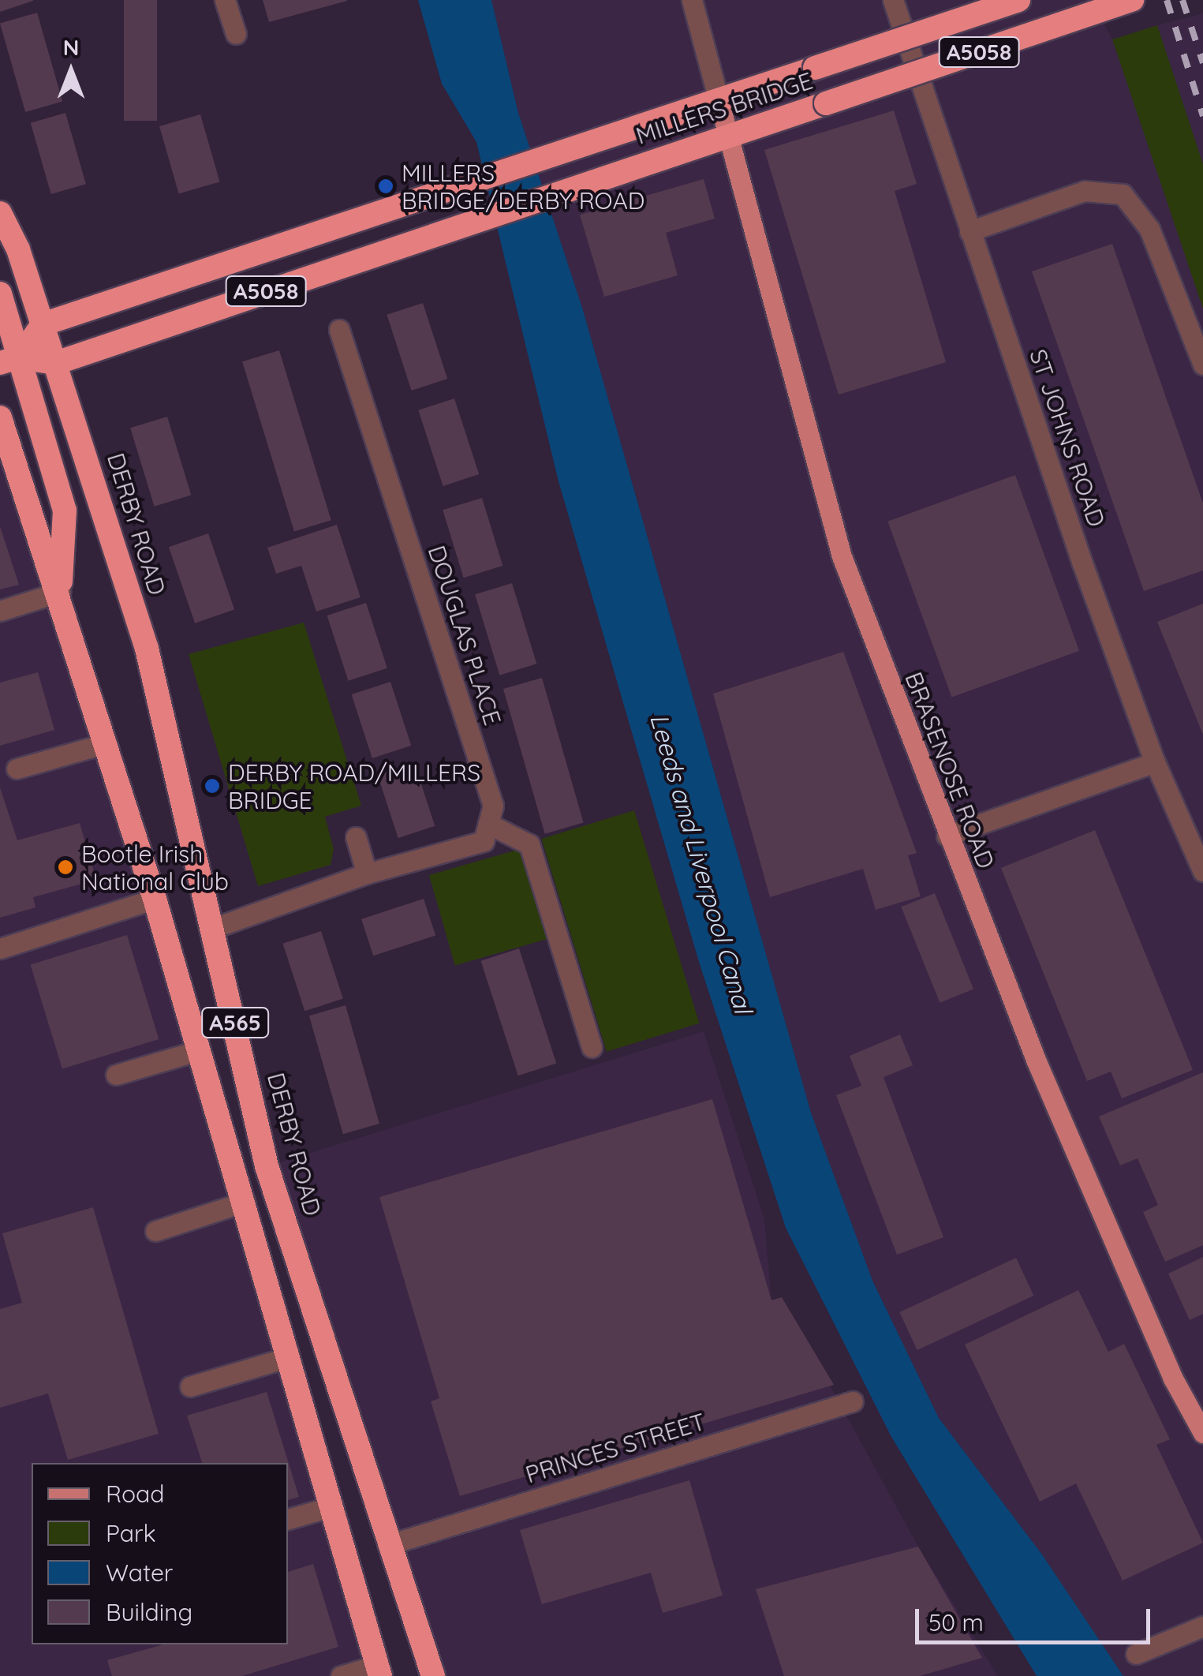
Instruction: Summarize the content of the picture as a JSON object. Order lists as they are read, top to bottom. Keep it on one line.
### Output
{"streets":{"highway":["A5058","MILLERS BRIDGE","DERBY ROAD","A565"],"main road":["BRASENOSE ROAD"],"street":["ST JOHNS ROAD","DOUGLAS PLACE","PRINCES STREET"]},"crossings":[["MILLERS BRIDGE","DERBY ROAD"],["MILLERS BRIDGE","BRASENOSE ROAD"],["DERBY ROAD","PRINCES STREET"]],"water":["Leeds and Liverpool Canal"],"places":["MILLERS BRIDGE/DERBY ROAD","DERBY ROAD/MILLERS BRIDGE","Bootle Irish National Club"],"legend":["Road","Park","Water","Building"],"scale_bar":"50 m","north":"top"}
